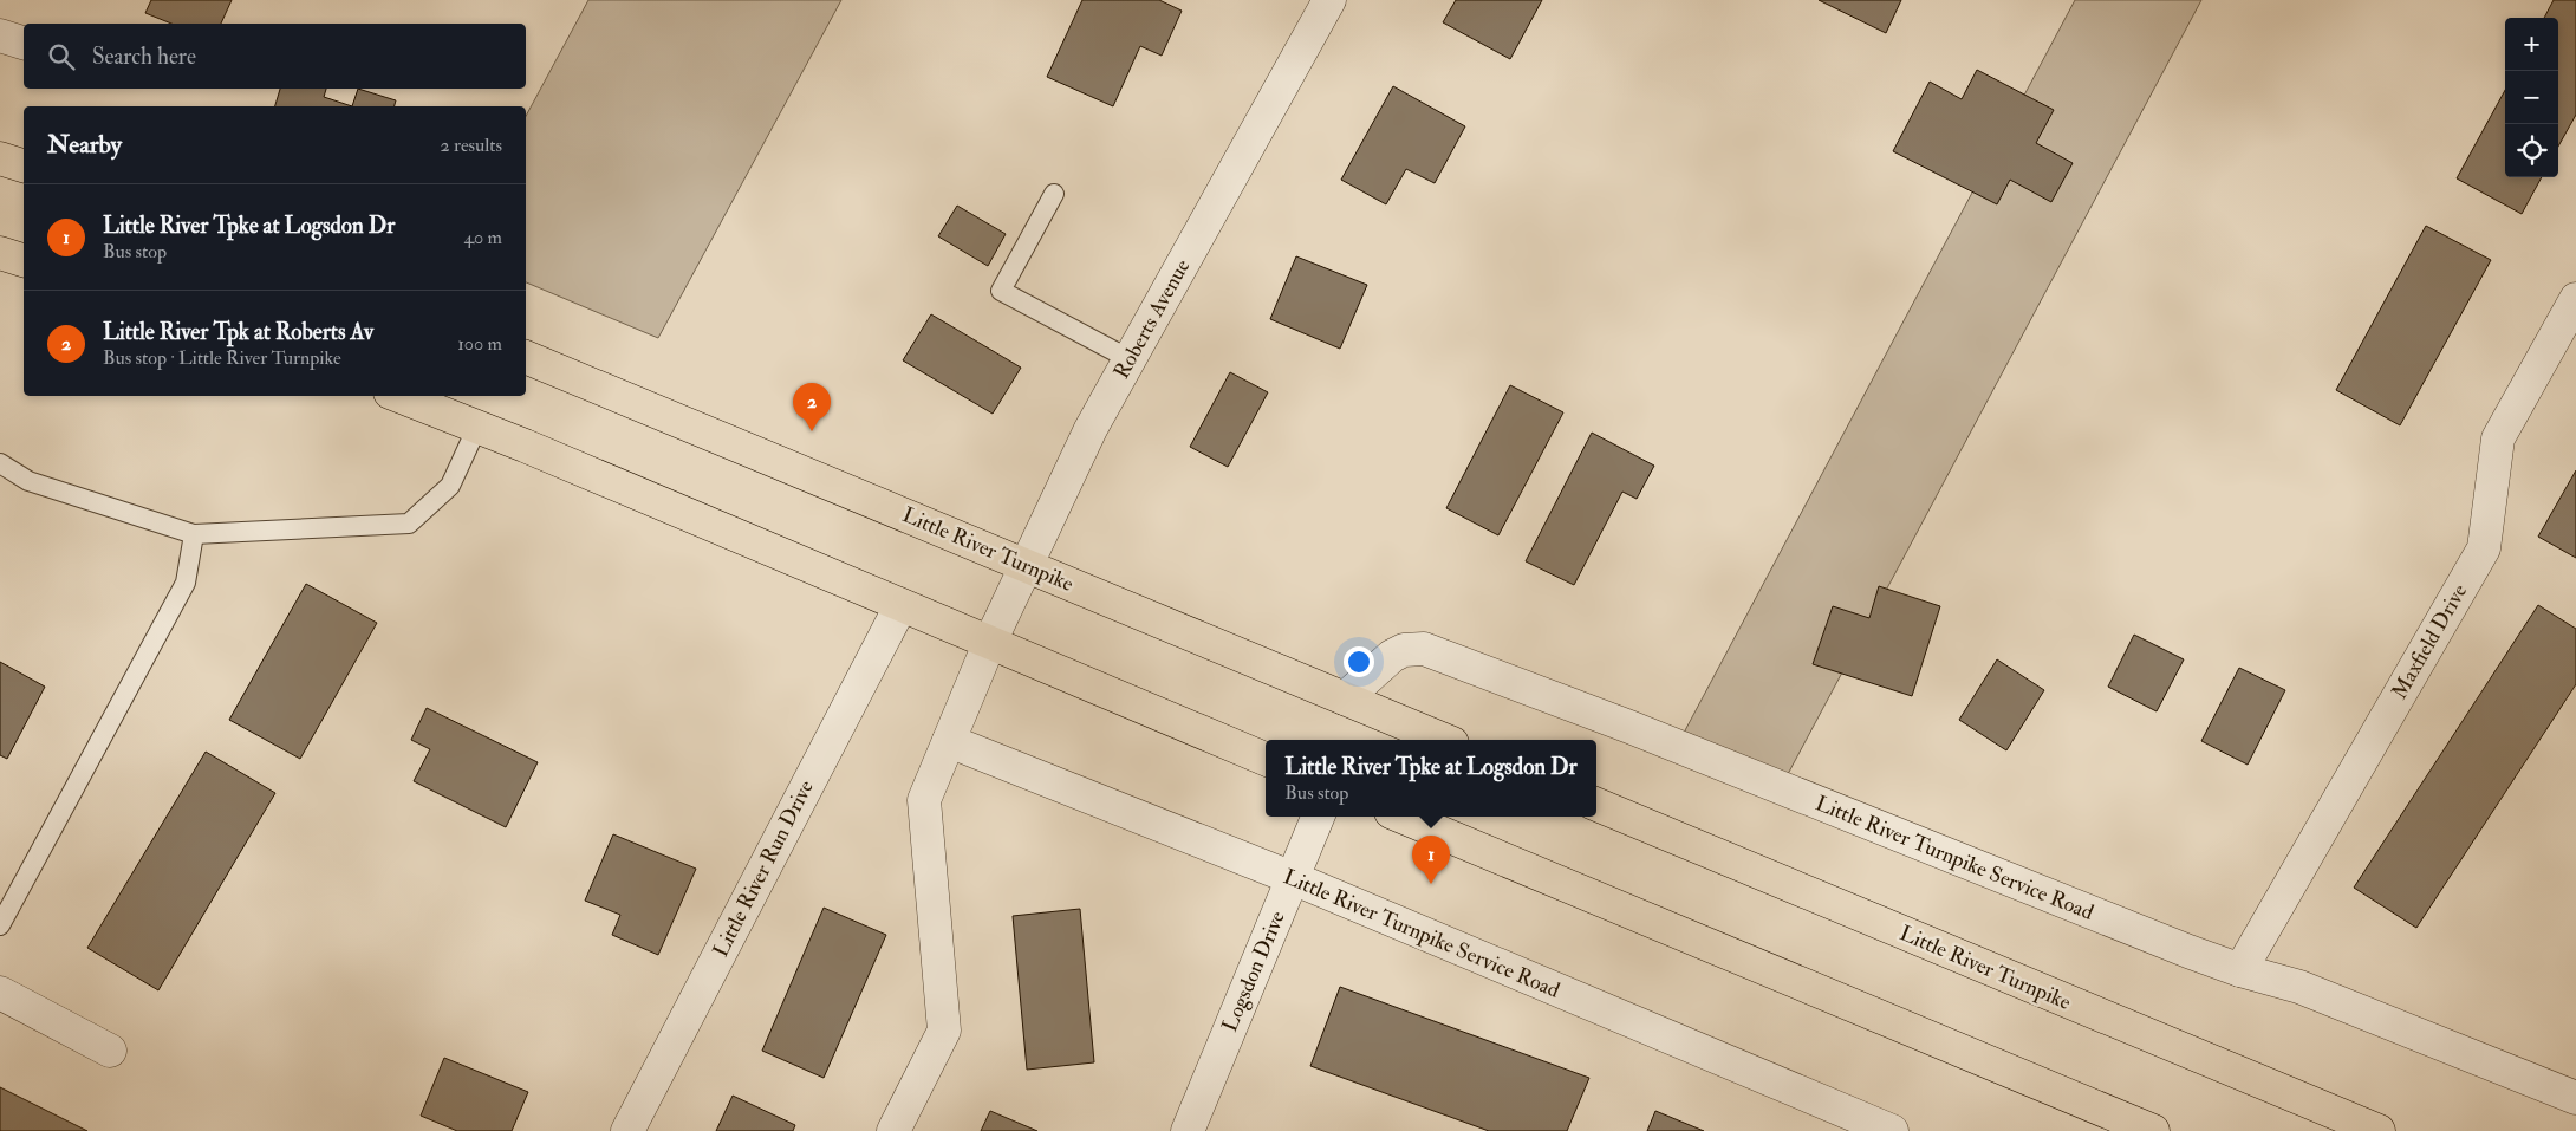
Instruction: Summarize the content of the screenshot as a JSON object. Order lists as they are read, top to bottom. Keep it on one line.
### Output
{"streets":{"main road":["Little River Turnpike"],"street":["Roberts Avenue","Maxfield Drive","Little River Turnpike Service Road","Little River Run Drive","Logsdon Drive"]},"crossings":[["Roberts Avenue","Little River Turnpike"],["Little River Turnpike","Little River Turnpike Service Road"],["Maxfield Drive","Little River Turnpike Service Road"],["Little River Turnpike Service Road","Logsdon Drive"]],"page":{"map_buttons":["+","−"],"search":"Search here","heading":["Nearby","2 results"],"list":[{"mark":"1","name":"Little River Tpke at Logsdon Dr","note":"Bus stop","value":"40 m"},{"mark":"2","name":"Little River Tpk at Roberts Av","note":"Bus stop · Little River Turnpike","value":"100 m"}],"pins":["2","1"],"popup":["Little River Tpke at Logsdon Dr","Bus stop"]}}
